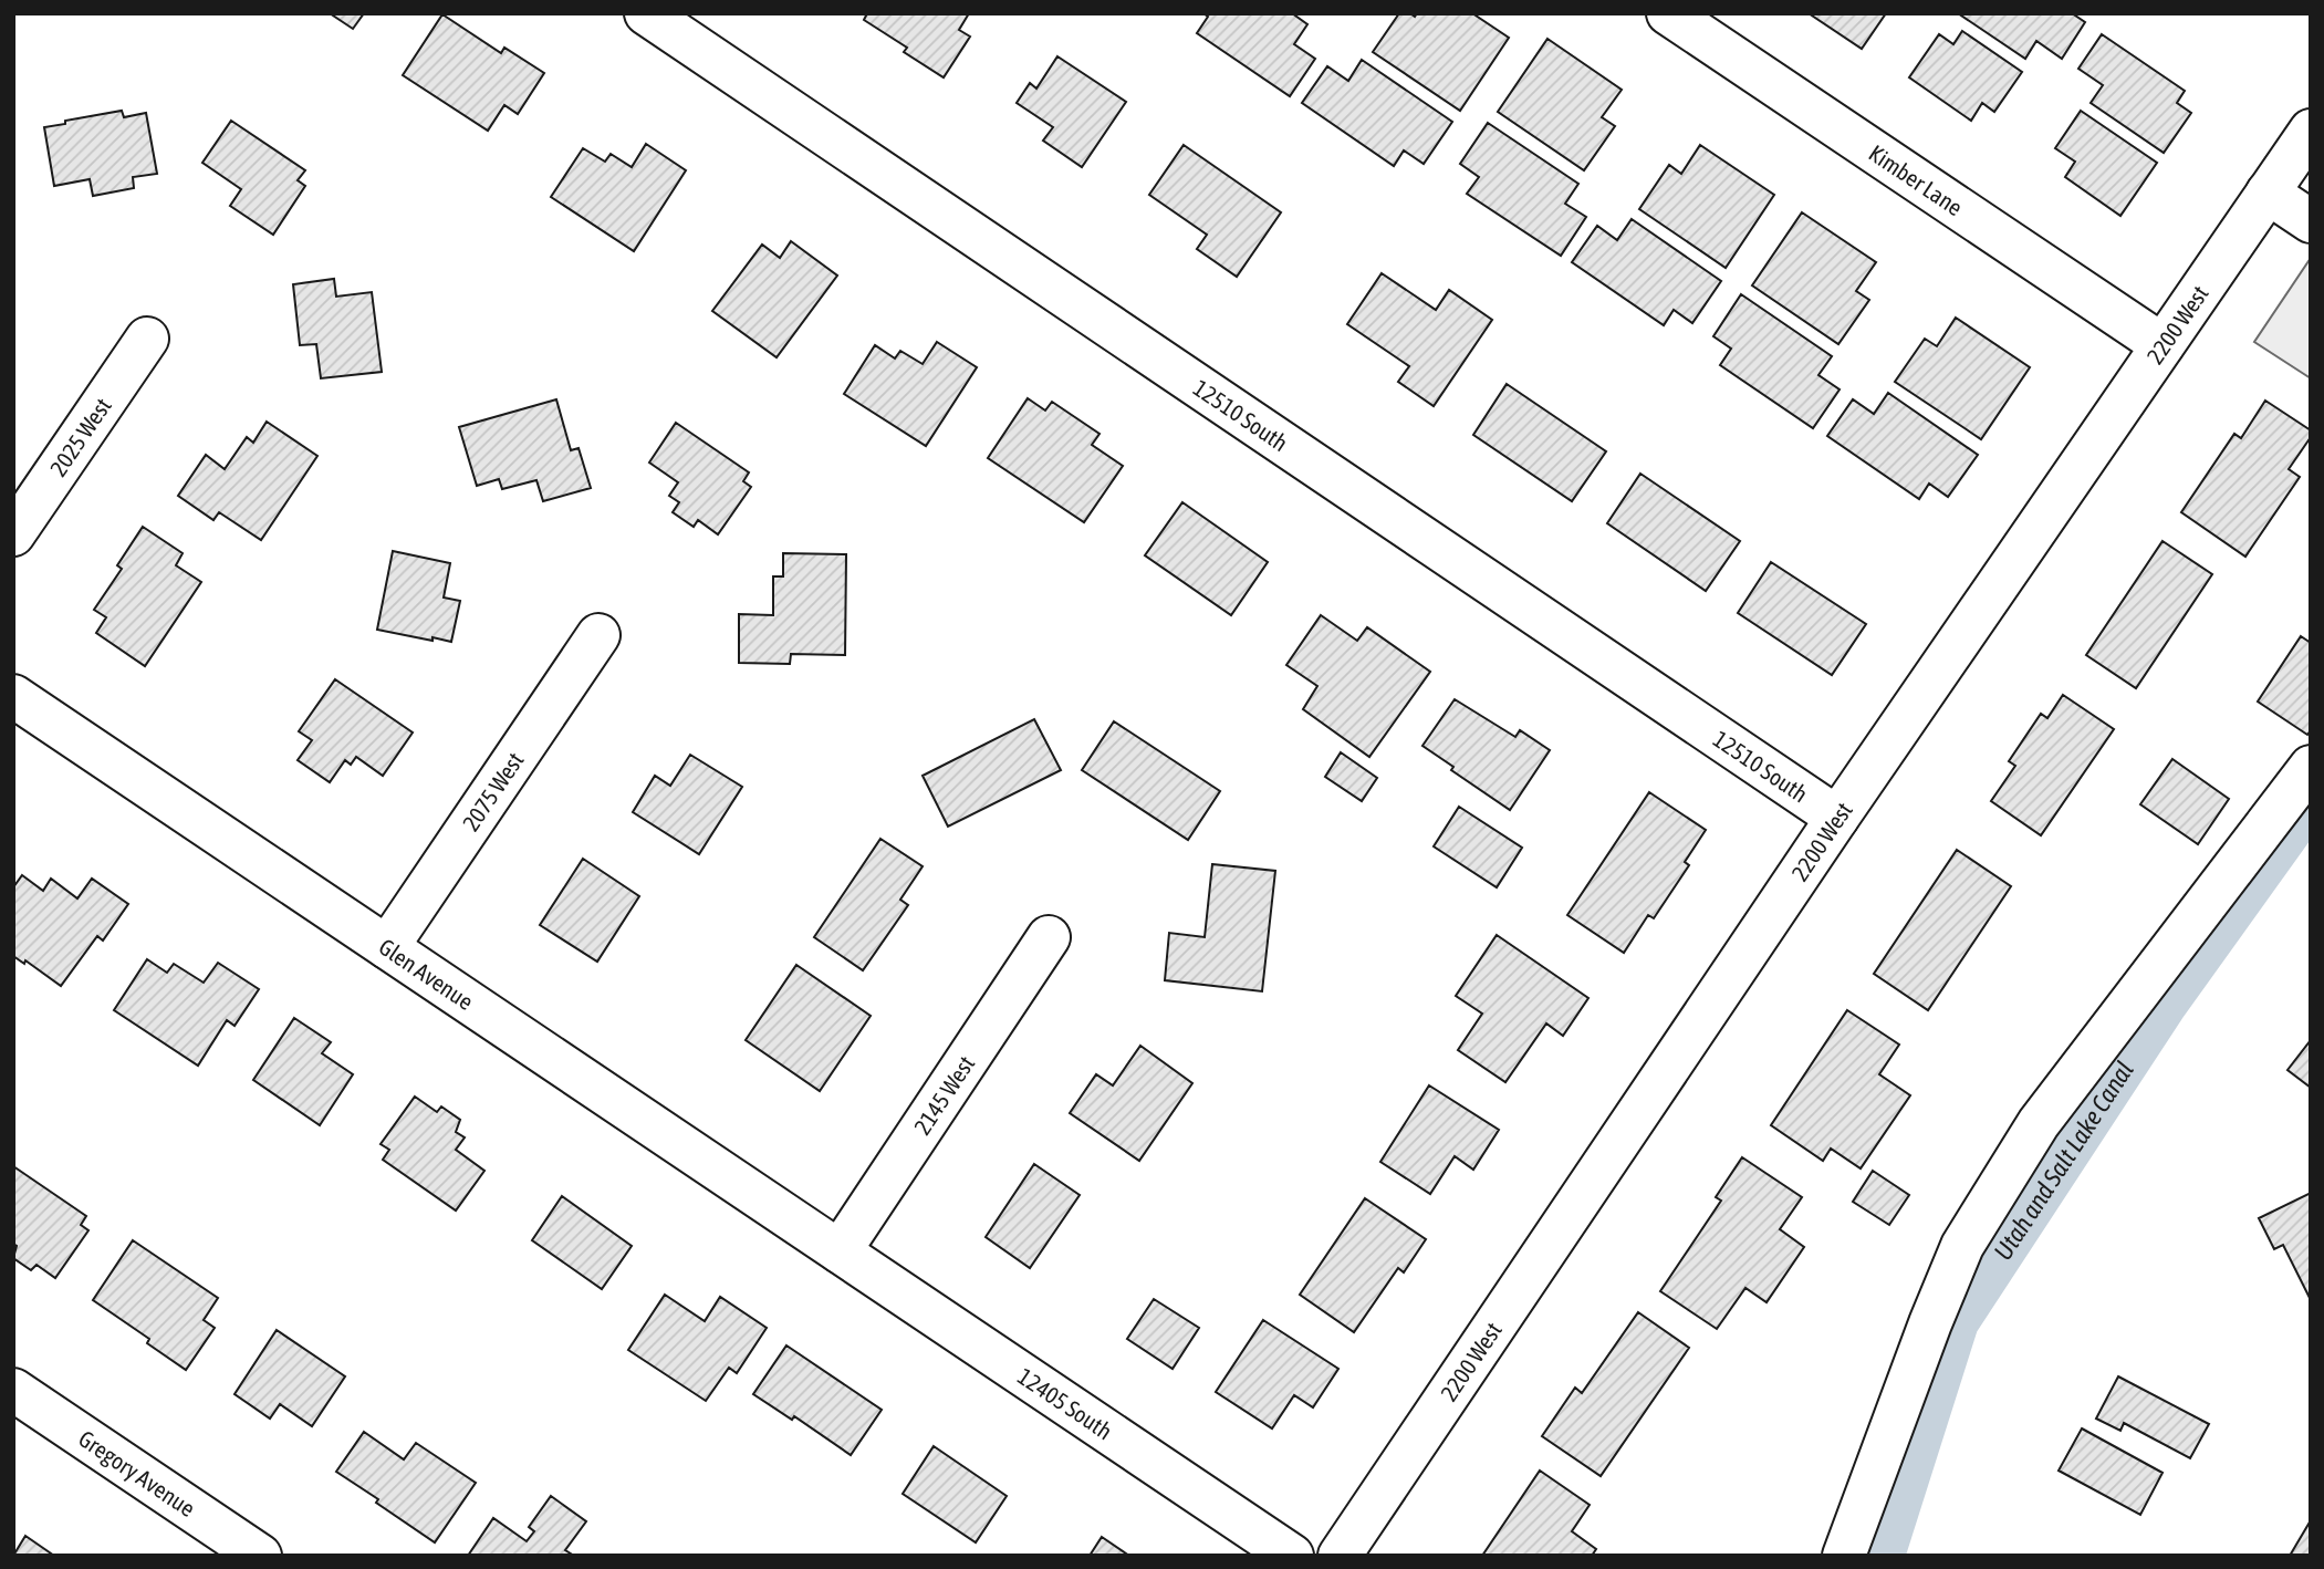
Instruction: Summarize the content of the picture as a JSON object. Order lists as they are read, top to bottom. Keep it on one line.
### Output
{"streets":{"street":["Kimber Lane","2200 West","12510 South","2025 West","2075 West","Glen Avenue","2145 West","12405 South","Gregory Avenue"]},"crossings":[["Kimber Lane","2200 West"],["2200 West","12510 South"],["2075 West","Glen Avenue"],["Glen Avenue","2145 West"],["Glen Avenue","12405 South"],["2145 West","12405 South"]],"water":["Utah and Salt Lake Canal"]}
